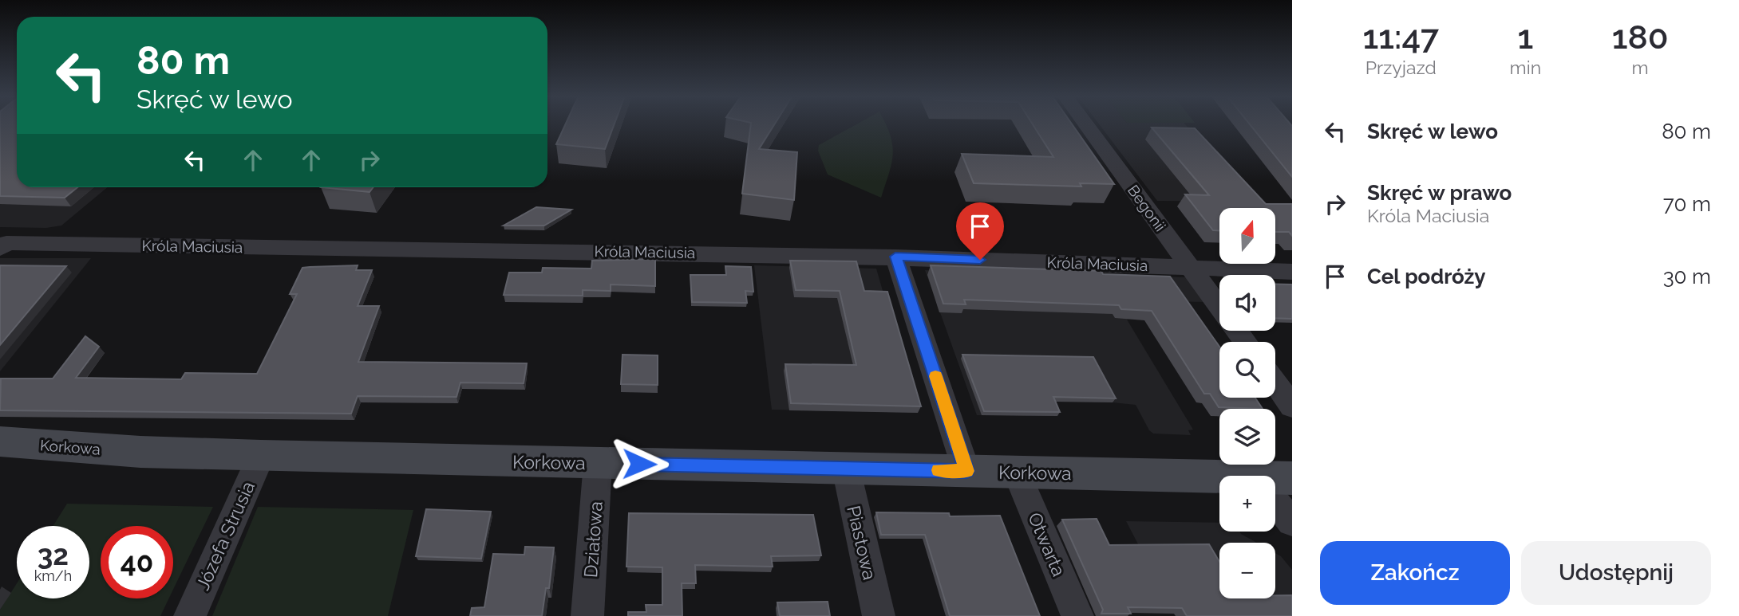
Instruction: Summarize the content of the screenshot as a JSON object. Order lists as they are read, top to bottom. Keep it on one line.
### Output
{"streets":{"street":["Begonii","Króla Maciusia","Korkowa","Józefa Strusia","Działowa","Piastowa","Otwarta"]},"crossings":[["Begonii","Króla Maciusia"],["Korkowa","Józefa Strusia"],["Korkowa","Działowa"],["Korkowa","Piastowa"],["Korkowa","Otwarta"]],"north":"top","page":{"eta":["11:47","Przyjazd","1","min","180","m"],"turn":["80 m","Skręć w lewo"],"list":[{"name":"Skręć w lewo","value":"80 m"},{"name":"Skręć w prawo","note":"Króla Maciusia","value":"70 m"},{"name":"Cel podróży","value":"30 m"}],"map_buttons":["+","−"],"speed":"32 km/h","limit":"40","buttons":["Zakończ","Udostępnij"]}}
